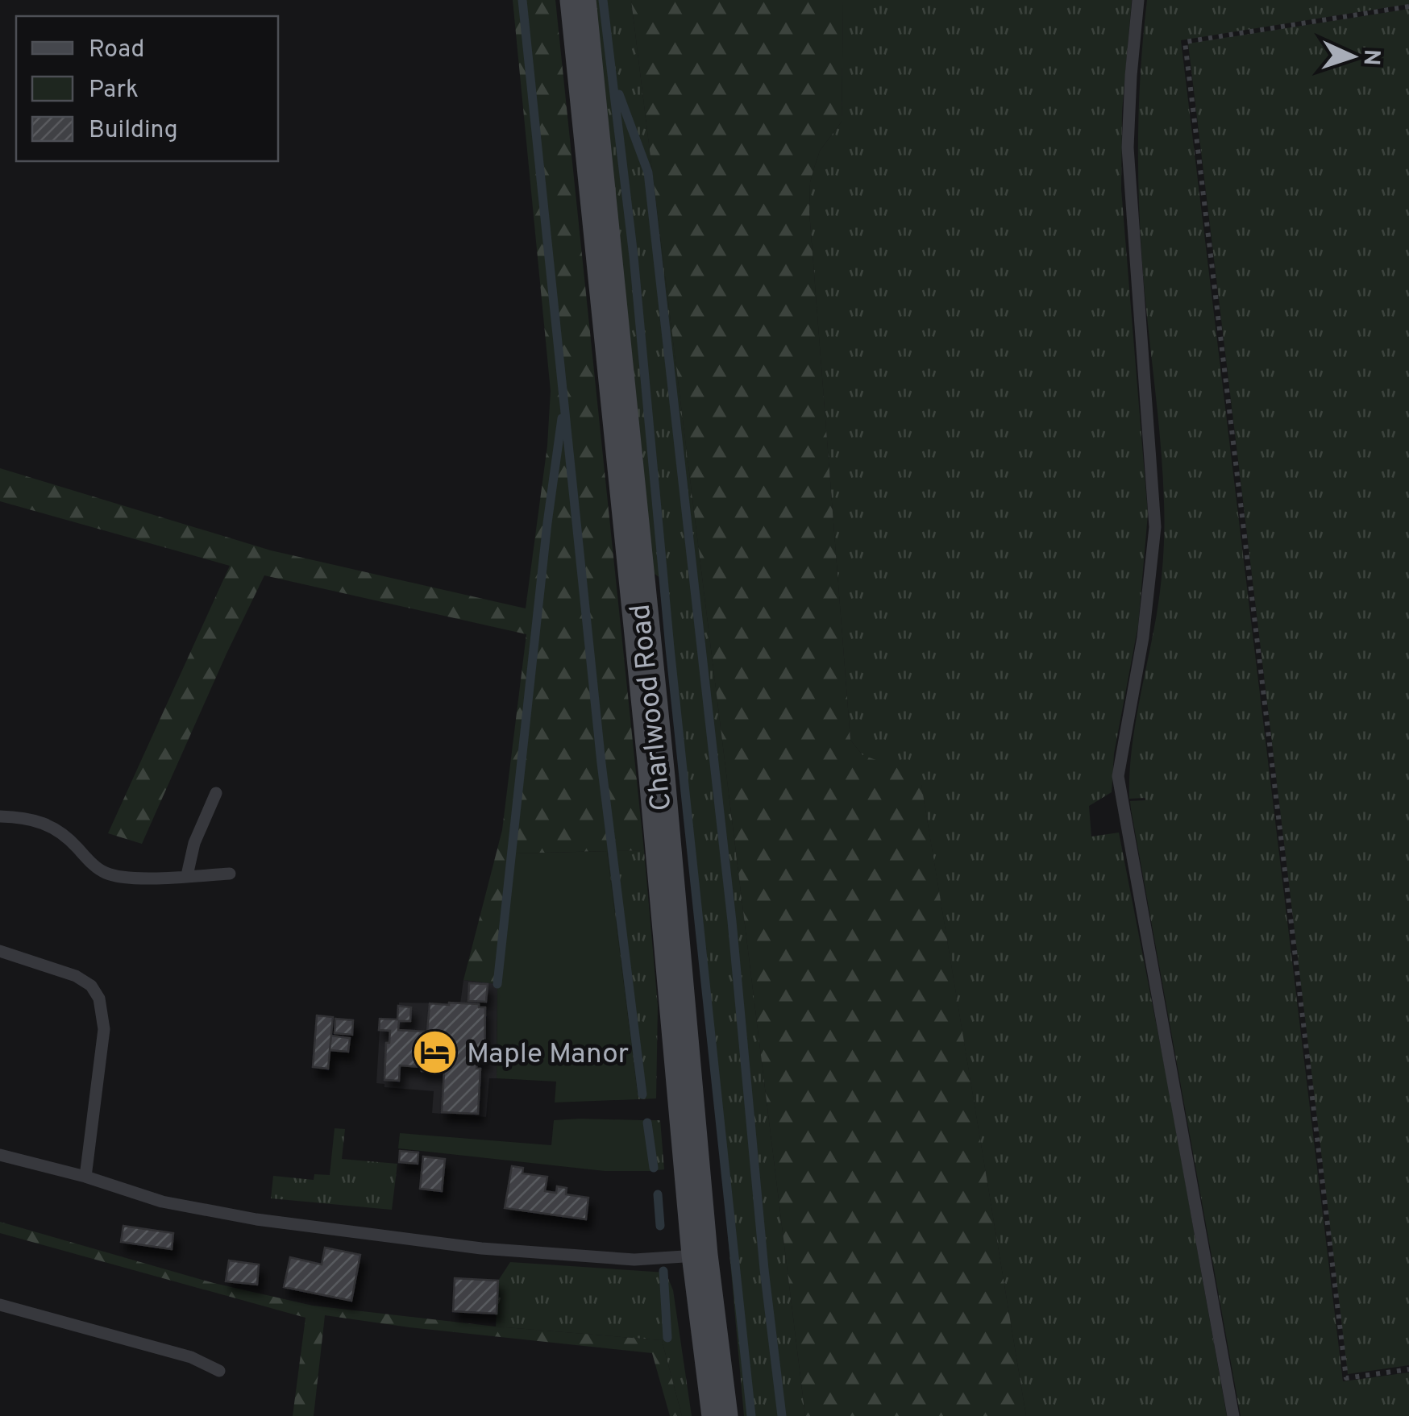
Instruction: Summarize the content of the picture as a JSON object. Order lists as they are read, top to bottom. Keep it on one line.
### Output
{"streets":{"street":["Charlwood Road"]},"places":{"hotel":["Maple Manor"]},"legend":["Road","Park","Building"],"north":"right"}
